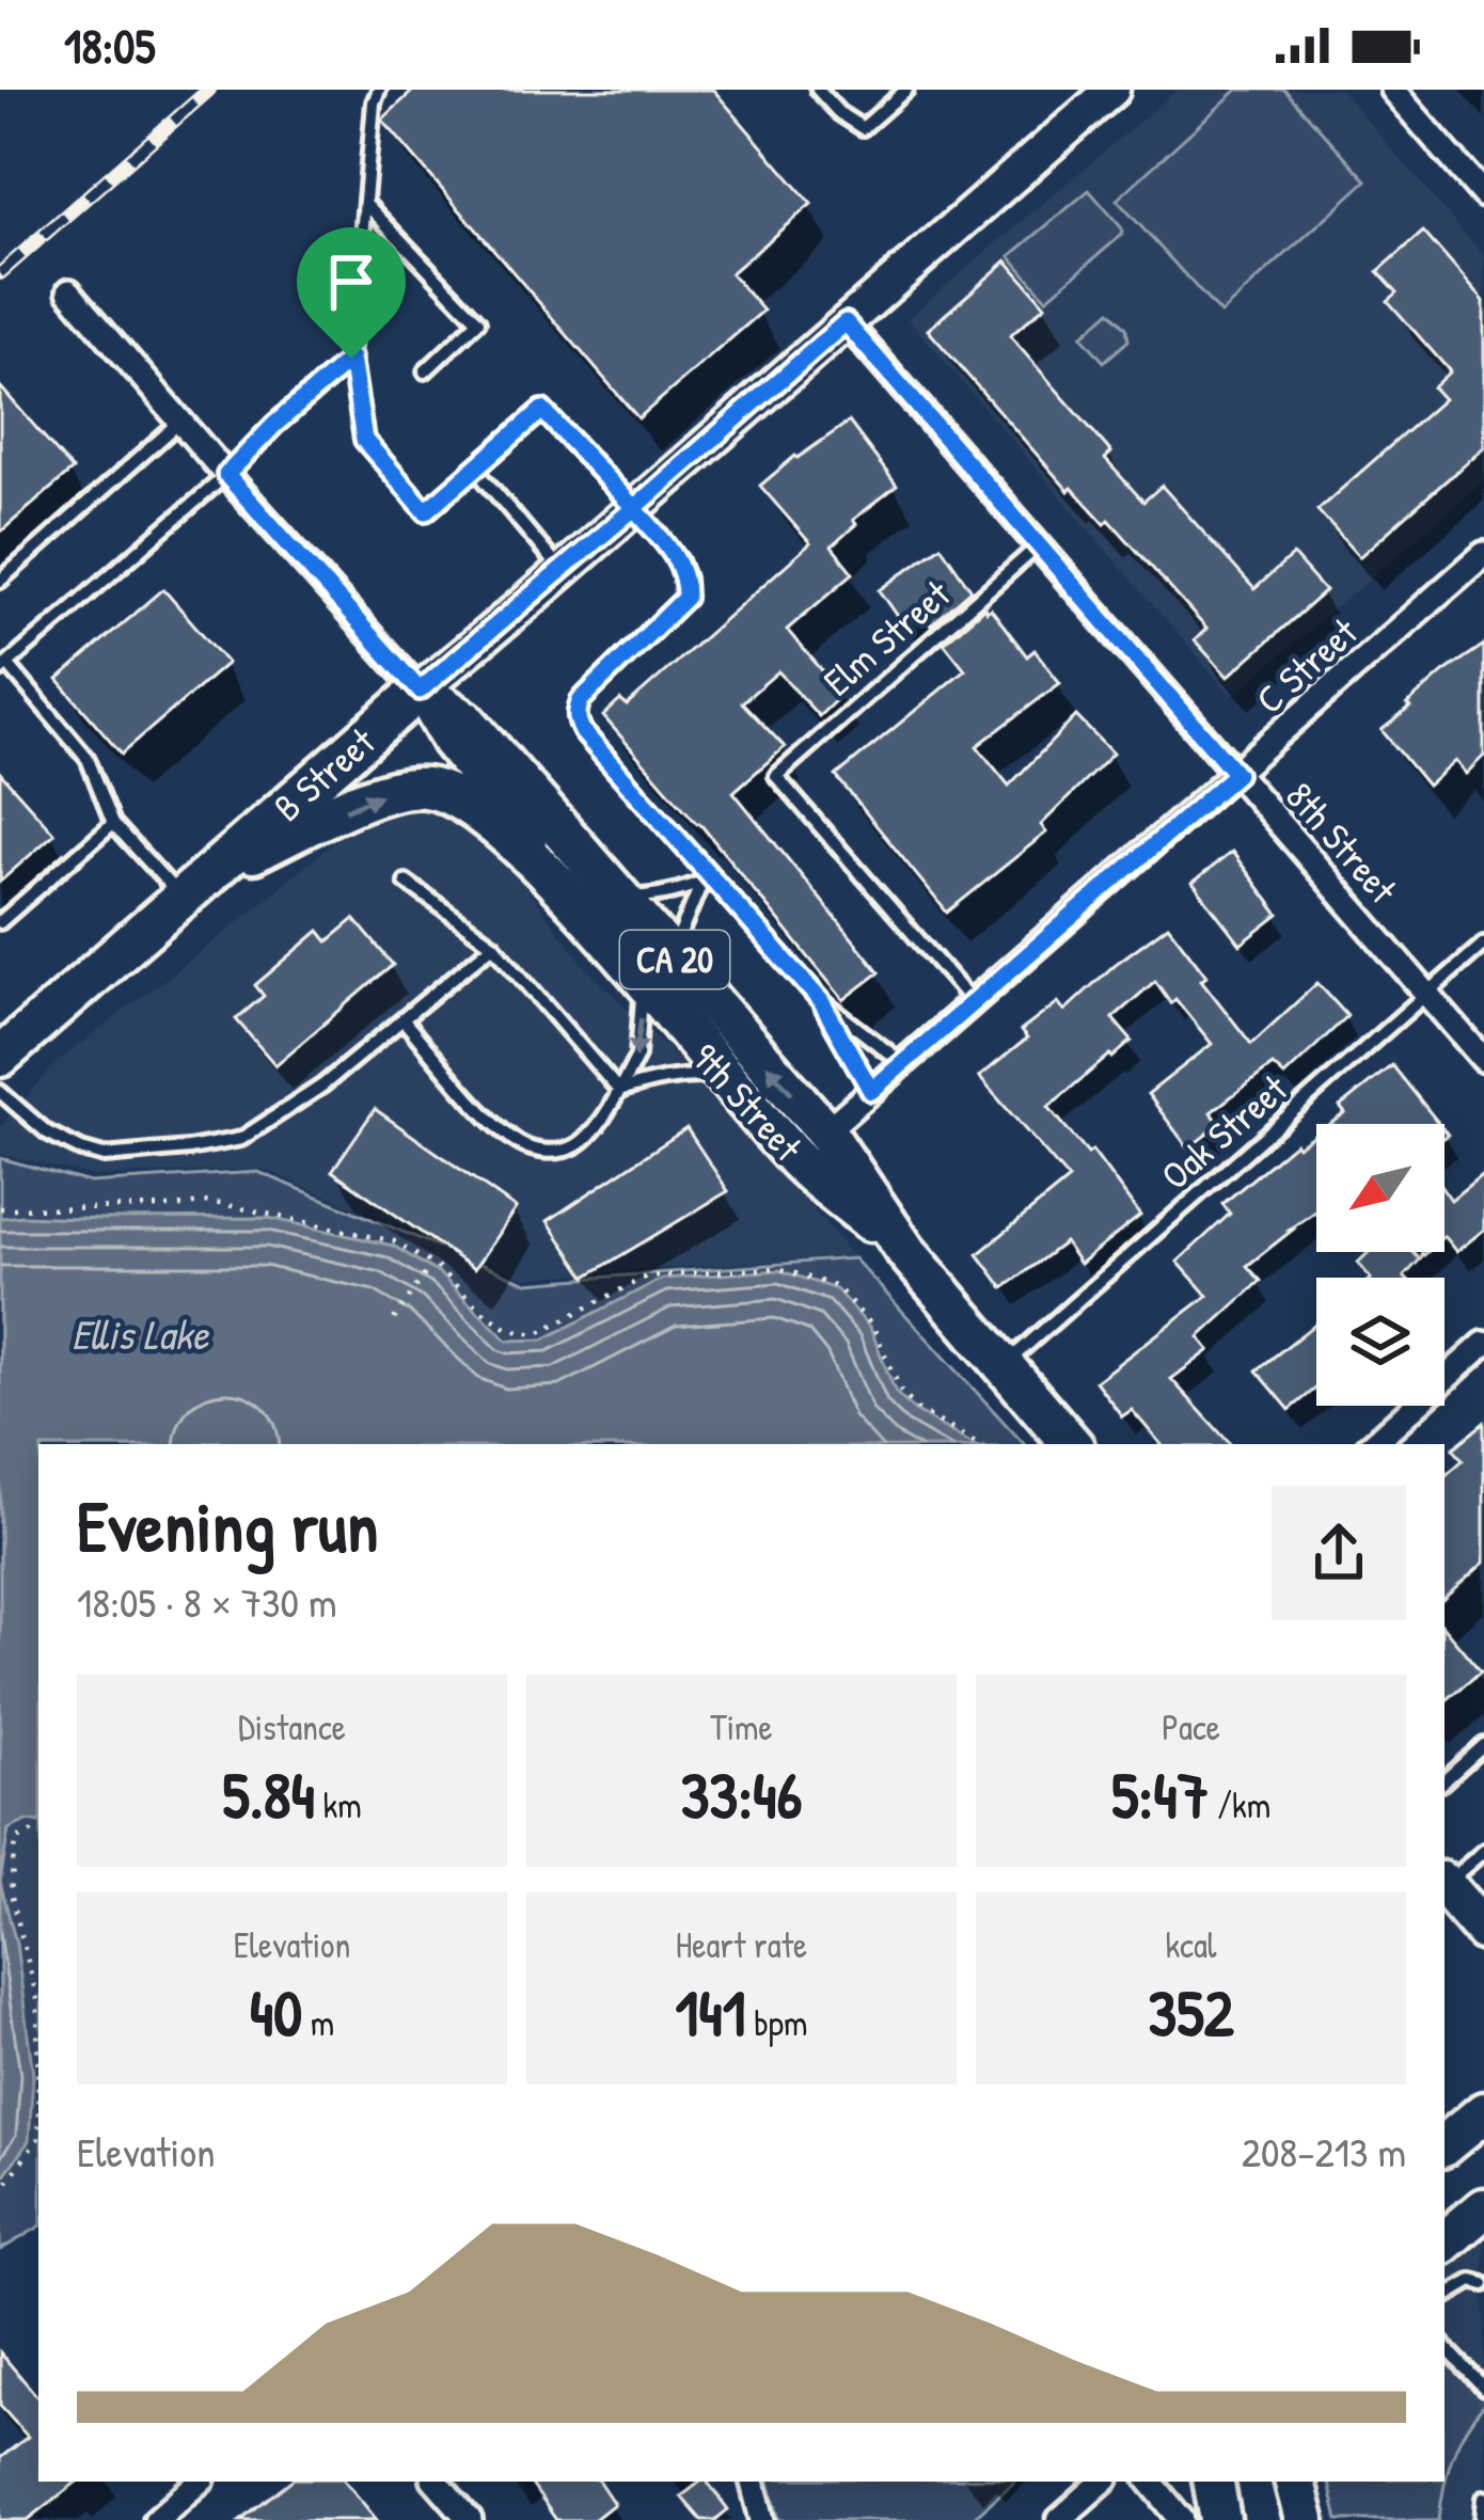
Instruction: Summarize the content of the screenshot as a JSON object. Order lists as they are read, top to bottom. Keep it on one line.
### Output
{"streets":{"highway":["B Street","CA 20","9th Street"],"street":["C Street","8th Street"],"lane":["Elm Street","Oak Street"]},"crossings":[["Elm Street","C Street"],["Elm Street","8th Street"],["C Street","8th Street"],["C Street","9th Street"],["B Street","8th Street"],["B Street","CA 20"],["B Street","9th Street"],["8th Street","Oak Street"],["CA 20","9th Street"],["9th Street","Oak Street"]],"water":["Ellis Lake"],"north":"bottom left","page":{"status":"18:05","heading":["Evening run","18:05 · 8 × 730 m"],"stats":[["Distance","5.84 km"],["Time","33:46"],["Pace","5:47 /km"],["Elevation","40 m"],["Heart rate","141 bpm"],["kcal","352"]],"chart":["Elevation","208–213 m"]}}
